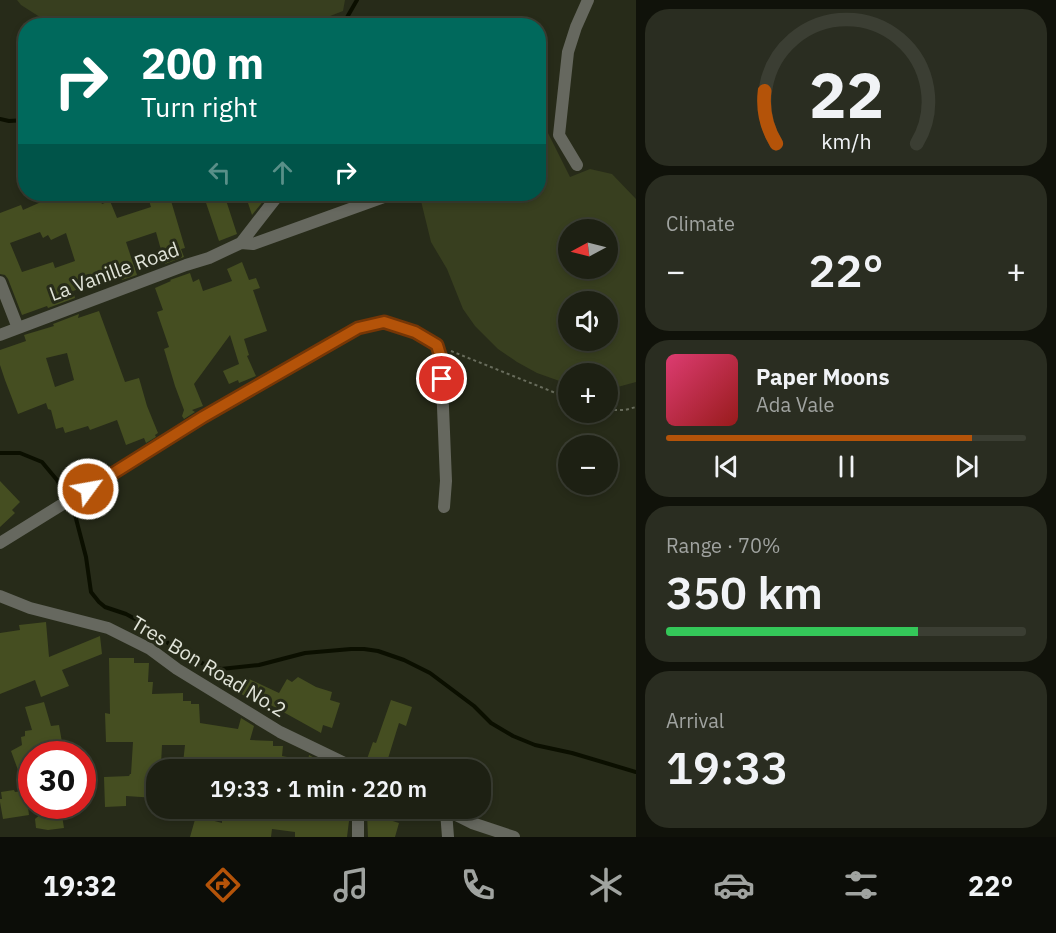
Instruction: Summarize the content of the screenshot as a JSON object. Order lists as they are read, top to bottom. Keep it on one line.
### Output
{"streets":{"street":["La Vanille Road","Tres Bon Road No.2"]},"north":"left","page":{"turn":["200 m","Turn right"],"tile":["Climate",["Range · 70%","350 km"],["Arrival","19:33"]],"map_buttons":["+","−"],"heat":["−","22°","+"],"song":["Paper Moons","Ada Vale"],"limit":"30","trip":"19:33 · 1 min · 220 m","tabs":["19:32","22°"],"gauge":["22","km/h"]}}
